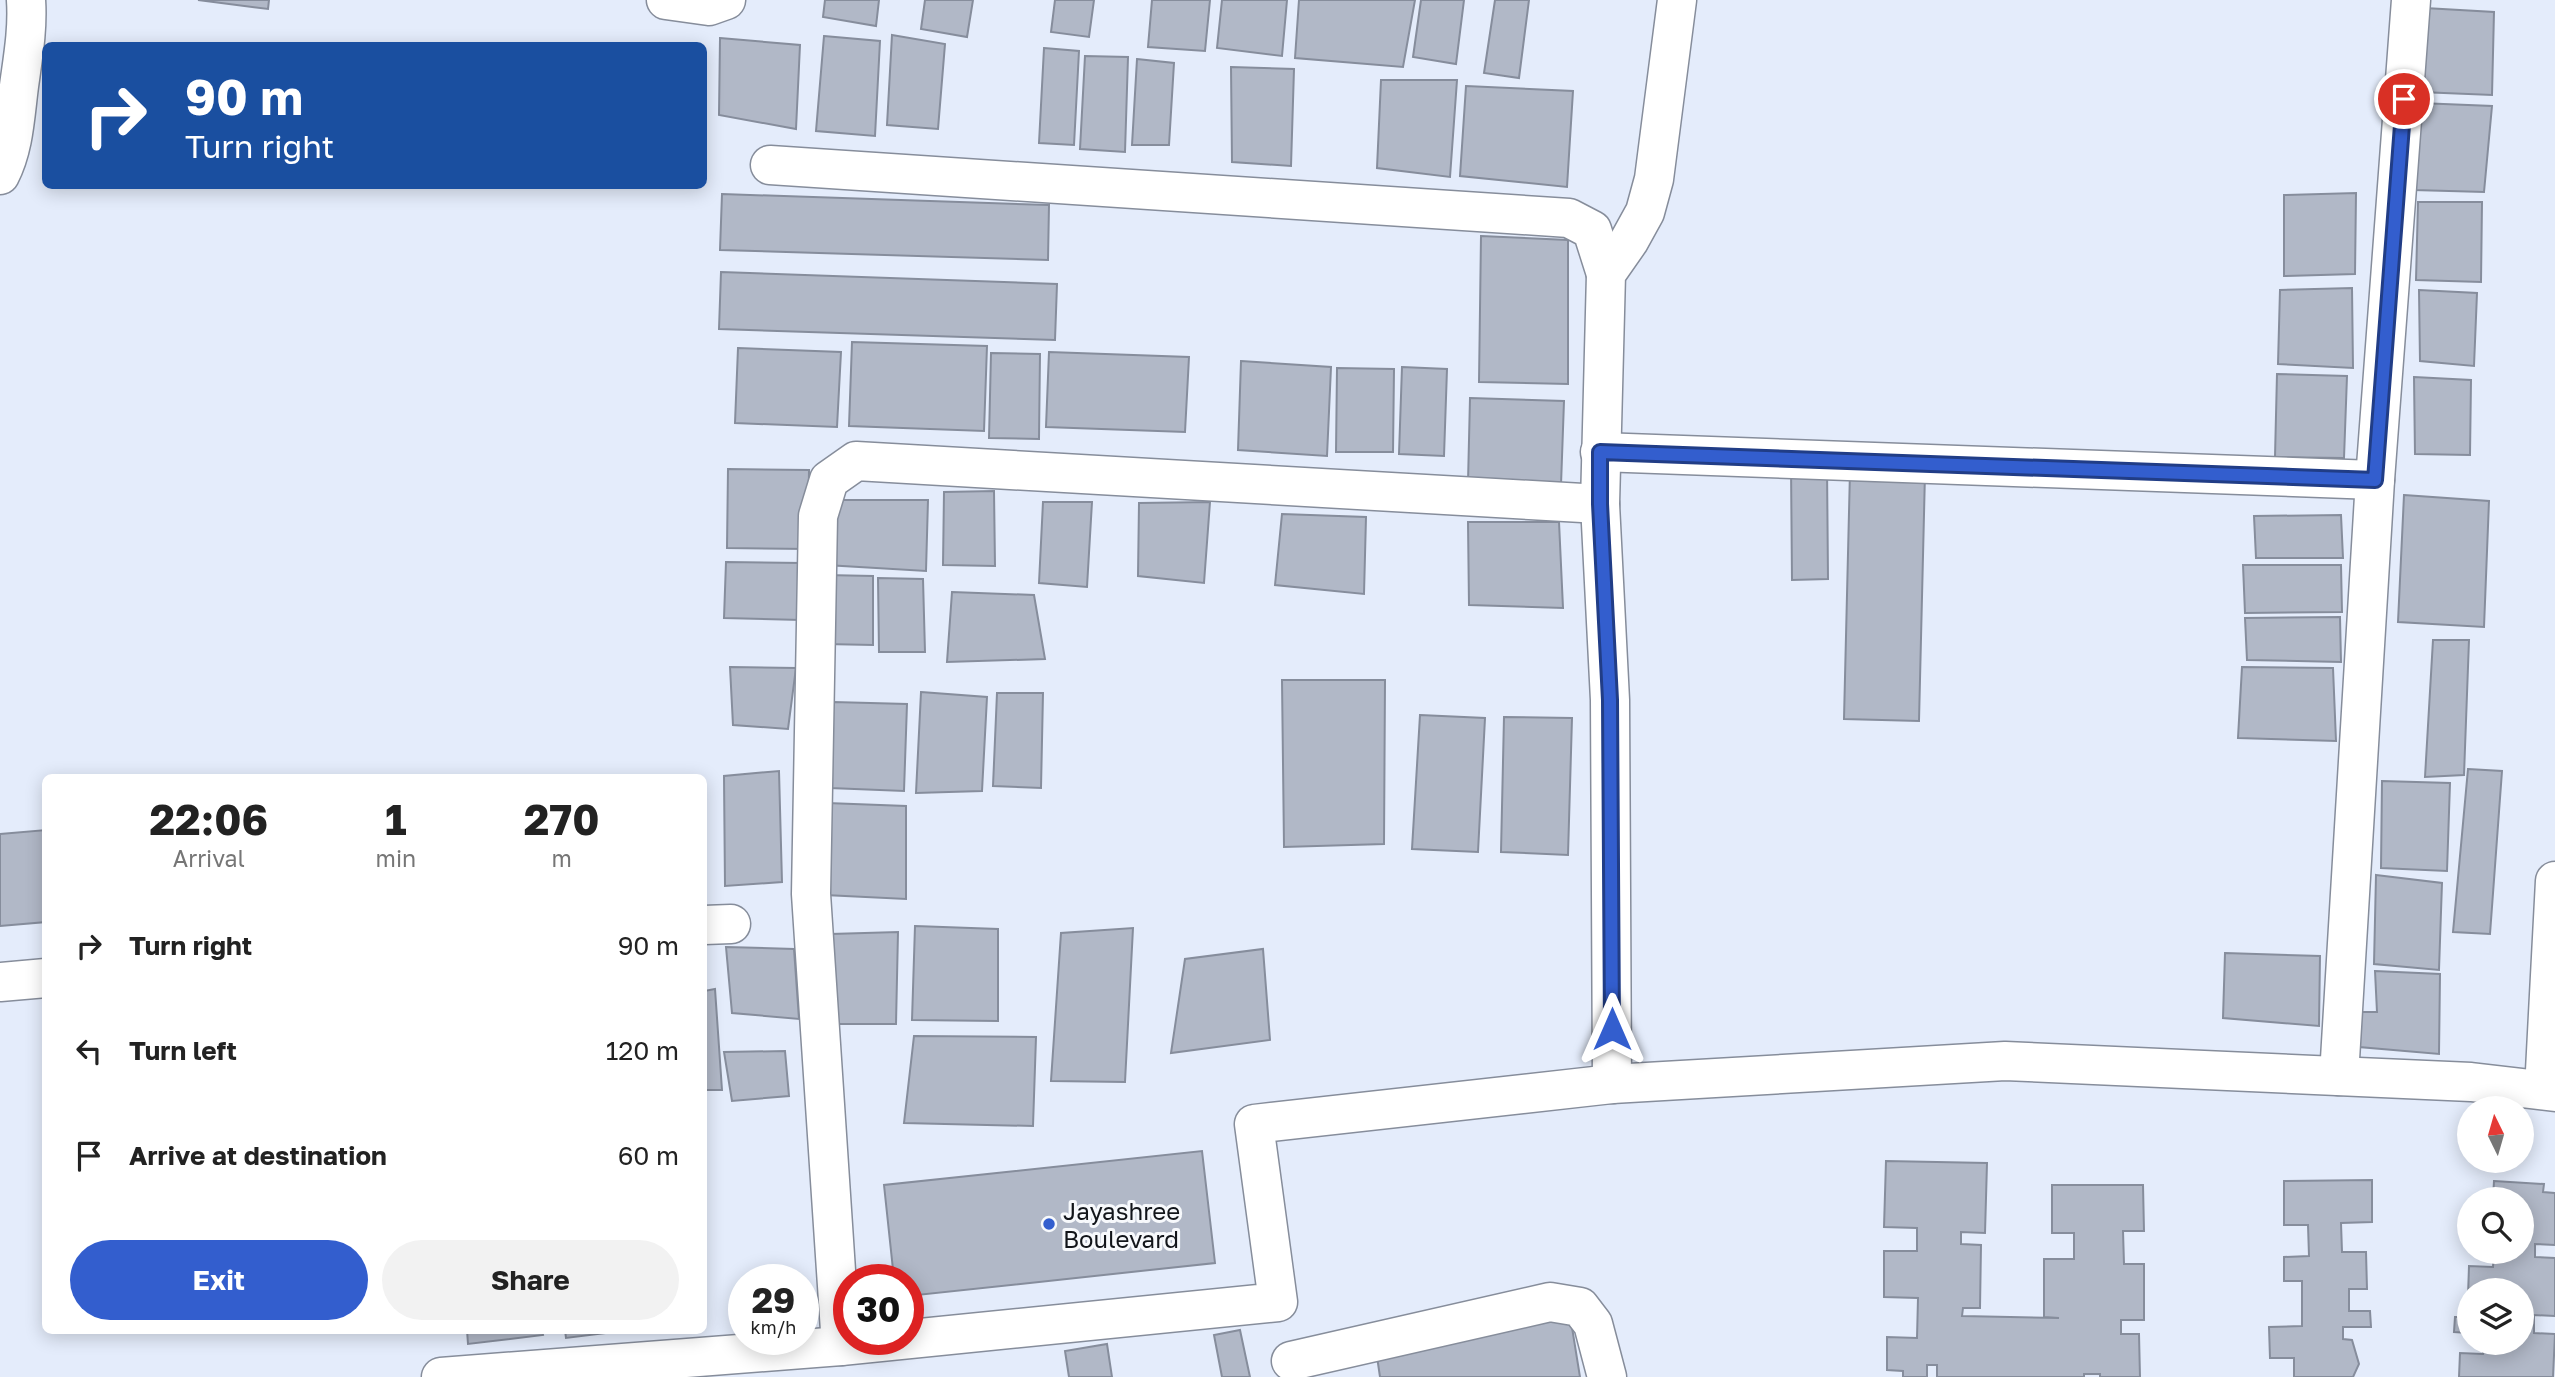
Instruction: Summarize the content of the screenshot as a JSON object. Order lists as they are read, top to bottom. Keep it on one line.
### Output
{"places":["Jayashree Boulevard"],"north":"top","page":{"turn":["90 m","Turn right"],"eta":["22:06","Arrival","1","min","270","m"],"list":[{"name":"Turn right","value":"90 m"},{"name":"Turn left","value":"120 m"},{"name":"Arrive at destination","value":"60 m"}],"buttons":["Exit","Share"],"speed":"29 km/h","limit":"30"}}
